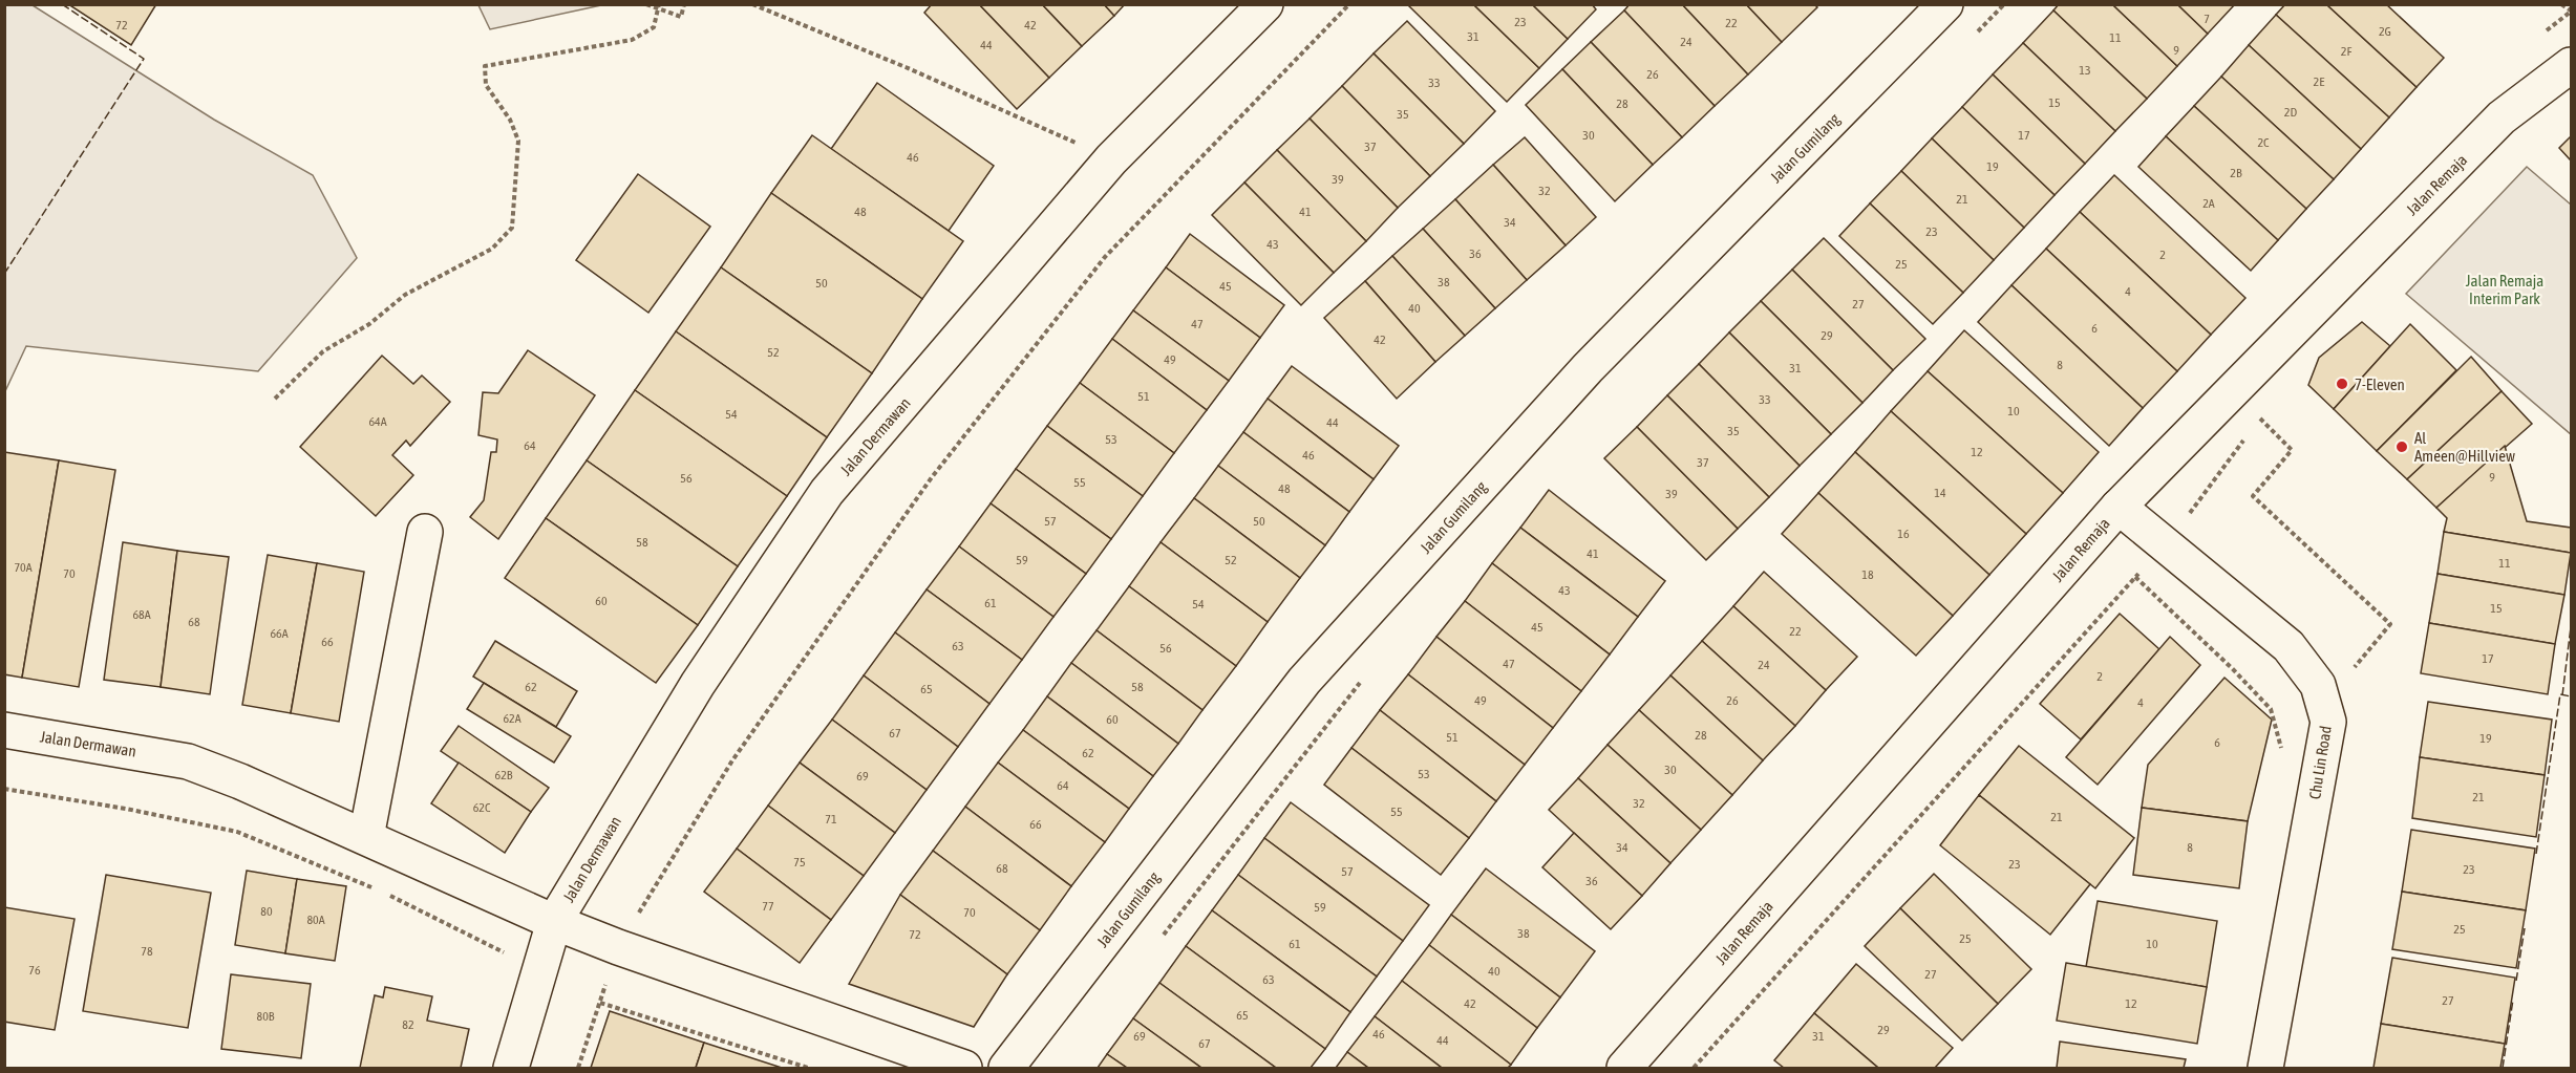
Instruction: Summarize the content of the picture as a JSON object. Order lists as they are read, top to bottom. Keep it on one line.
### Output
{"streets":{"street":["Jalan Gumilang","Jalan Remaja","Jalan Dermawan","Chu Lin Road"]},"crossings":[["Jalan Remaja","Chu Lin Road"]],"parks":["Jalan Remaja Interim Park"],"places":["7-Eleven","Al Ameen@Hillview"],"house_numbers":["7","23","22","72","42","2G","31","11","24","44","9","2F","13","26","2E","33","15","28","2D","35","30","17","2C","37","46","19","2B","39","32","21","2A","48","41","34","23","43","36","2","25","38","50","45","4","27","40","47","6","29","42","52","49","8","31","51","33","10","54","64A","44","35","53","64","12","46","37","9","56","55","48","14","39","57","50","16","58","41","59","52","11","70A","70","18","43","60","61","54","15","68A","68","45","22","66A","66","63","56","17","47","24","2","62","58","65","49","26","4","62A","60","67","28","51","19","6","62","30","53","62B","69","64","21","32","62C","55","21","71","66","34","8","75","23","68","23","57","36","77","59","80","70","80A","25","38","72","25","61","10","78","76","40","27","63","27","42","12","65","80B","82","29","46","69","31","44","67"]}
